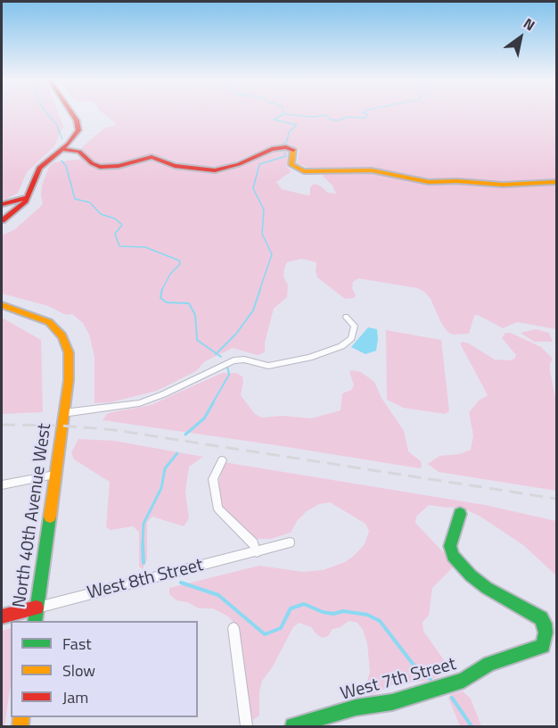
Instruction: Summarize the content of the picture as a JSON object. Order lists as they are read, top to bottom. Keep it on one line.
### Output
{"streets":{"street":["North 40th Avenue West","West 8th Street","West 7th Street"]},"crossings":[["North 40th Avenue West","West 8th Street"]],"legend":["Fast","Slow","Jam"],"north":"top right"}
